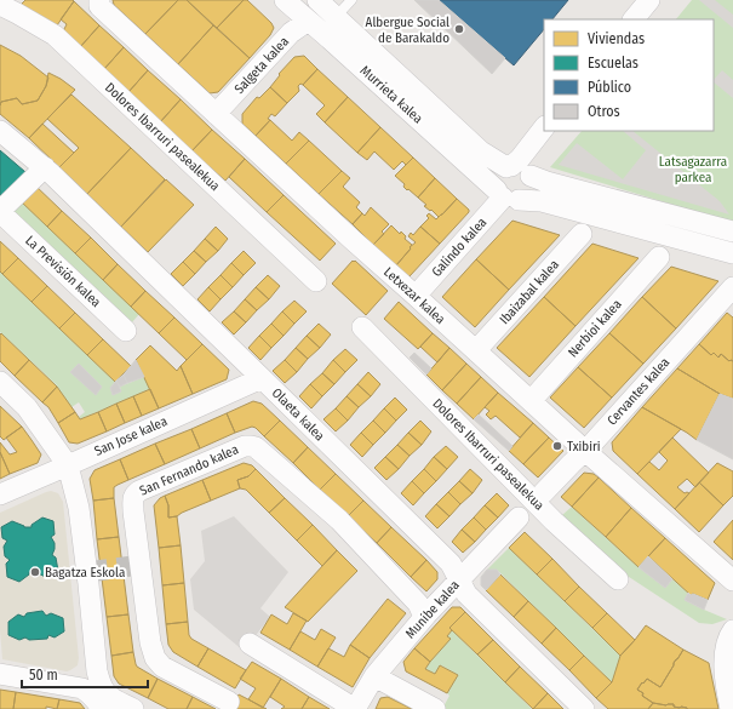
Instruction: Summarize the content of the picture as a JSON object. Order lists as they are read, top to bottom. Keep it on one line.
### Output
{"streets":{"street":["Salgeta kalea","Murrieta kalea","Dolores Ibarruri pasealekua","Galindo kalea","La Previsión kalea","Ibaizabal kalea","Letxezar kalea","Nerbioi kalea","Cervantes kalea","Olaeta kalea","San Jose kalea","San Fernando kalea","Munibe kalea"]},"crossings":[["Salgeta kalea","Murrieta kalea"],["Salgeta kalea","Letxezar kalea"],["Murrieta kalea","Galindo kalea"],["Galindo kalea","Letxezar kalea"],["La Previsión kalea","Olaeta kalea"],["Ibaizabal kalea","Letxezar kalea"],["Letxezar kalea","Nerbioi kalea"],["Letxezar kalea","Cervantes kalea"],["Olaeta kalea","San Jose kalea"],["Olaeta kalea","Munibe kalea"],["San Fernando kalea","Munibe kalea"]],"parks":["Latsagazarra parkea"],"places":["Albergue Social de Barakaldo","Txibiri","Bagatza Eskola"],"legend":["Viviendas","Escuelas","Público","Otros"],"scale_bar":"50 m"}
